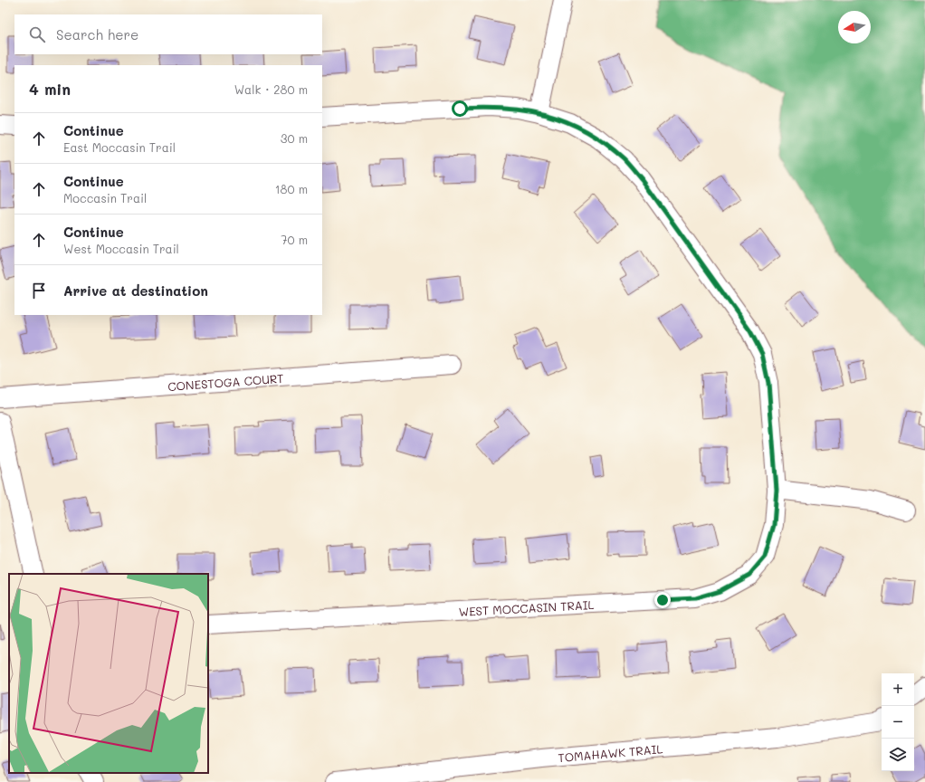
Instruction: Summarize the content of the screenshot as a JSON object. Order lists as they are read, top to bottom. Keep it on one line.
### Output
{"streets":{"street":["CONESTOGA COURT","WEST MOCCASIN TRAIL","TOMAHAWK TRAIL"]},"north":"left","page":{"search":"Search here","heading":["4 min","Walk · 280 m"],"list":[["Continue","East Moccasin Trail","30 m"],["Continue","Moccasin Trail","180 m"],["Continue","West Moccasin Trail","70 m"],"Arrive at destination"],"map_buttons":["+","−"]}}
